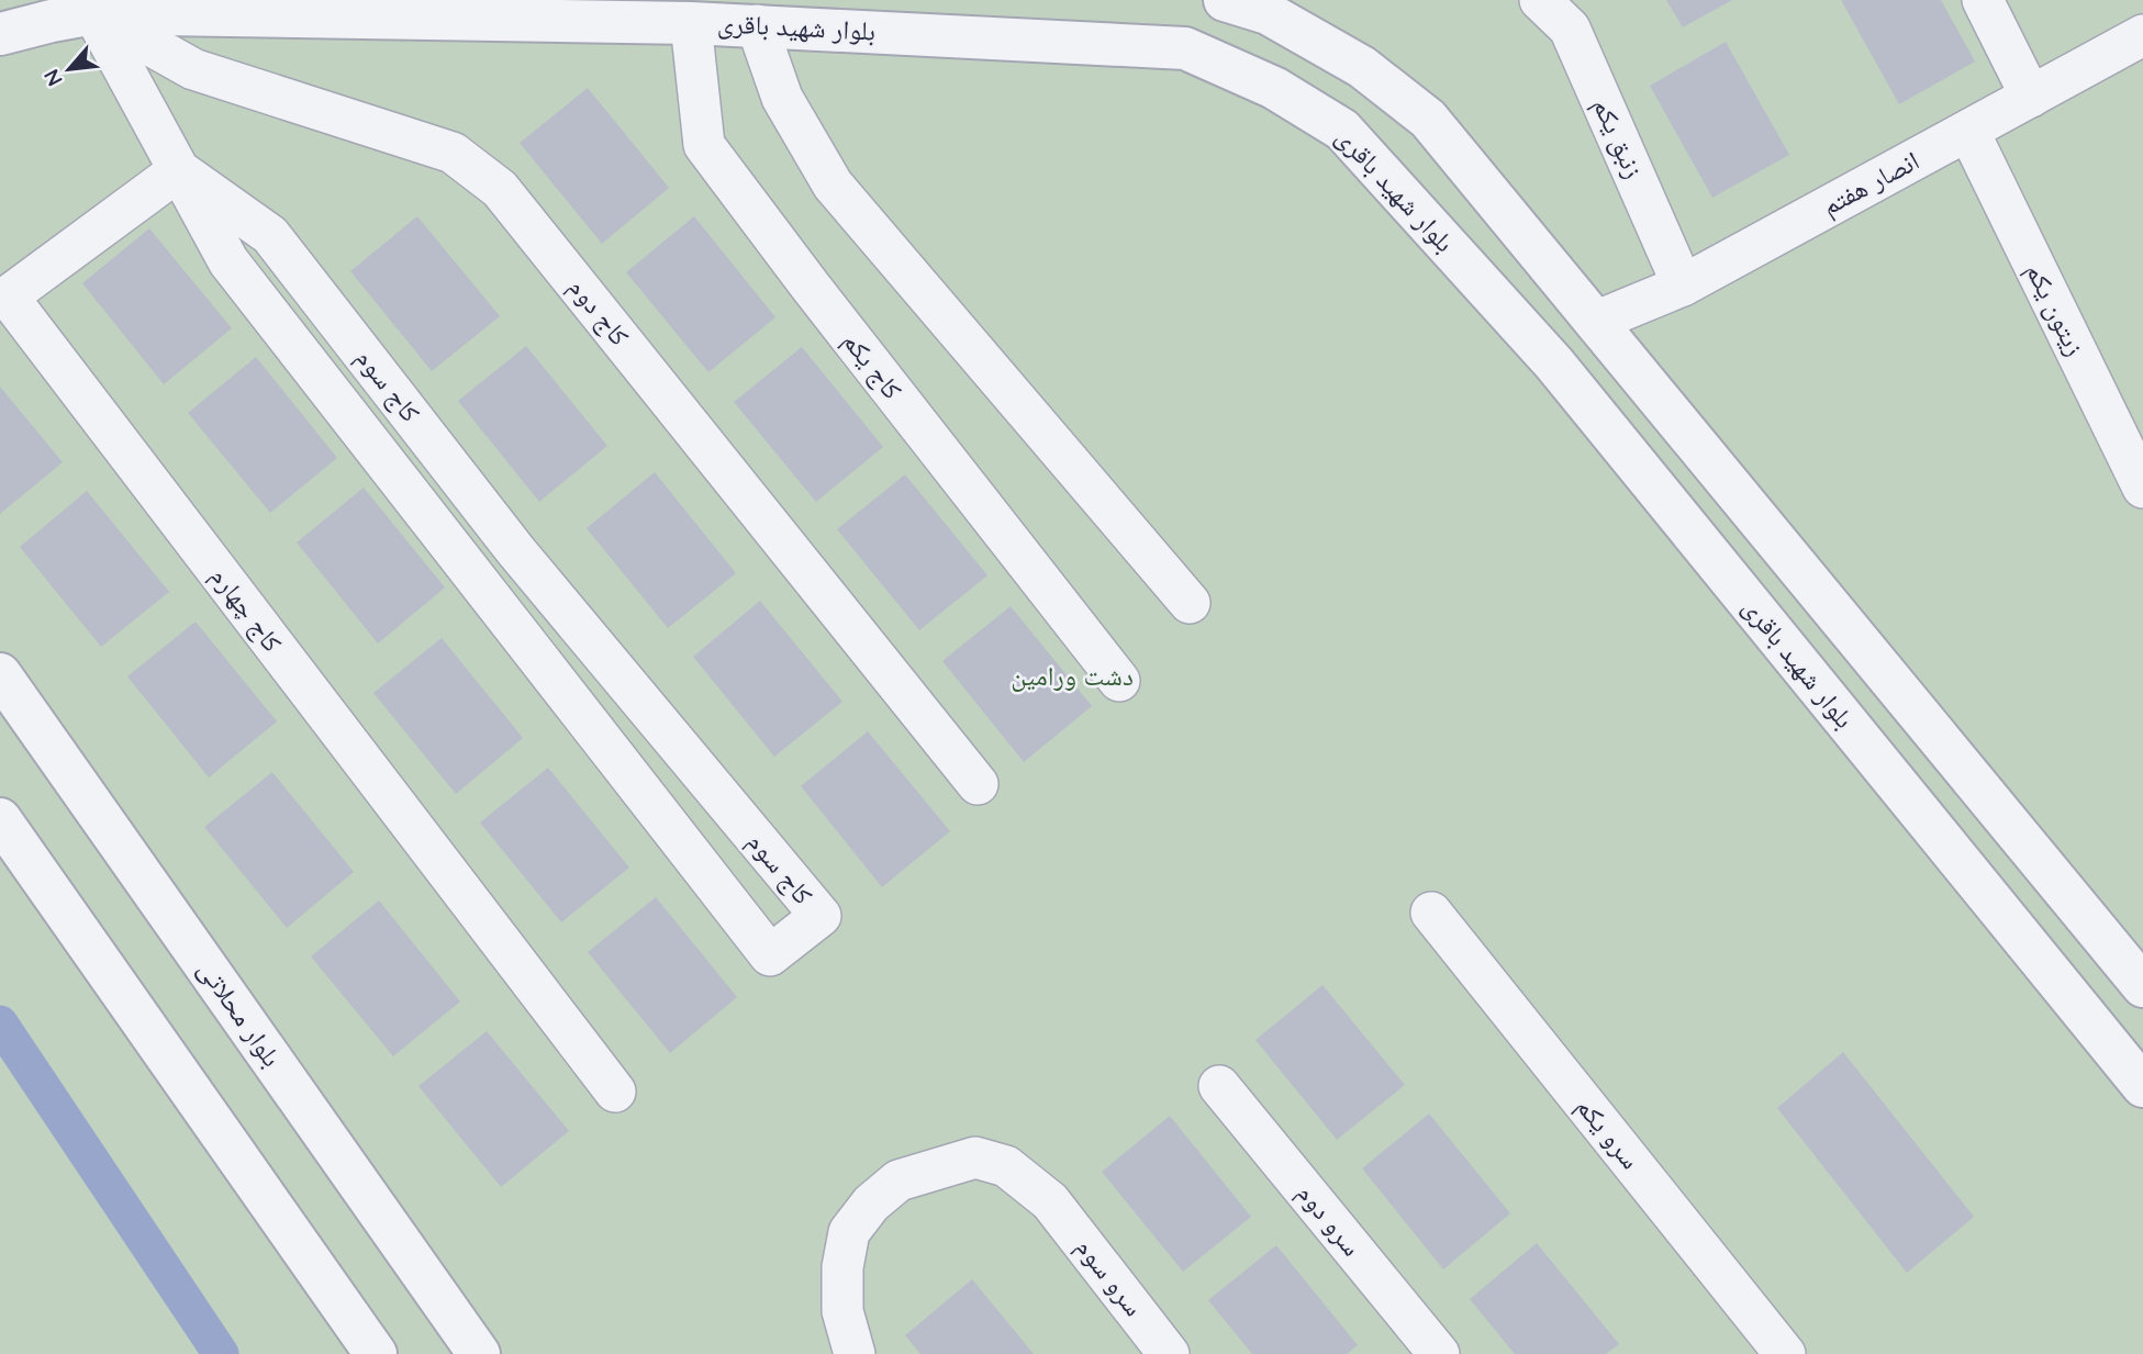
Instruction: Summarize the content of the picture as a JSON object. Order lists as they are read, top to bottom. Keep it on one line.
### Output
{"streets":{"street":["بلوار شهید باقری","زنبق یکم","انصار هفتم","زیتون یکم","کاج دوم","کاج یکم","کاج سوم","کاج چهارم","بلوار محلاتی","سرو یکم","سرو دوم","سرو سوم"]},"crossings":[["بلوار شهید باقری","کاج دوم"],["بلوار شهید باقری","کاج یکم"],["بلوار شهید باقری","کاج سوم"],["زنبق یکم","انصار هفتم"],["انصار هفتم","زیتون یکم"],["کاج دوم","کاج سوم"],["کاج سوم","کاج چهارم"]],"parks":["دشت ورامین"],"north":"bottom left"}
